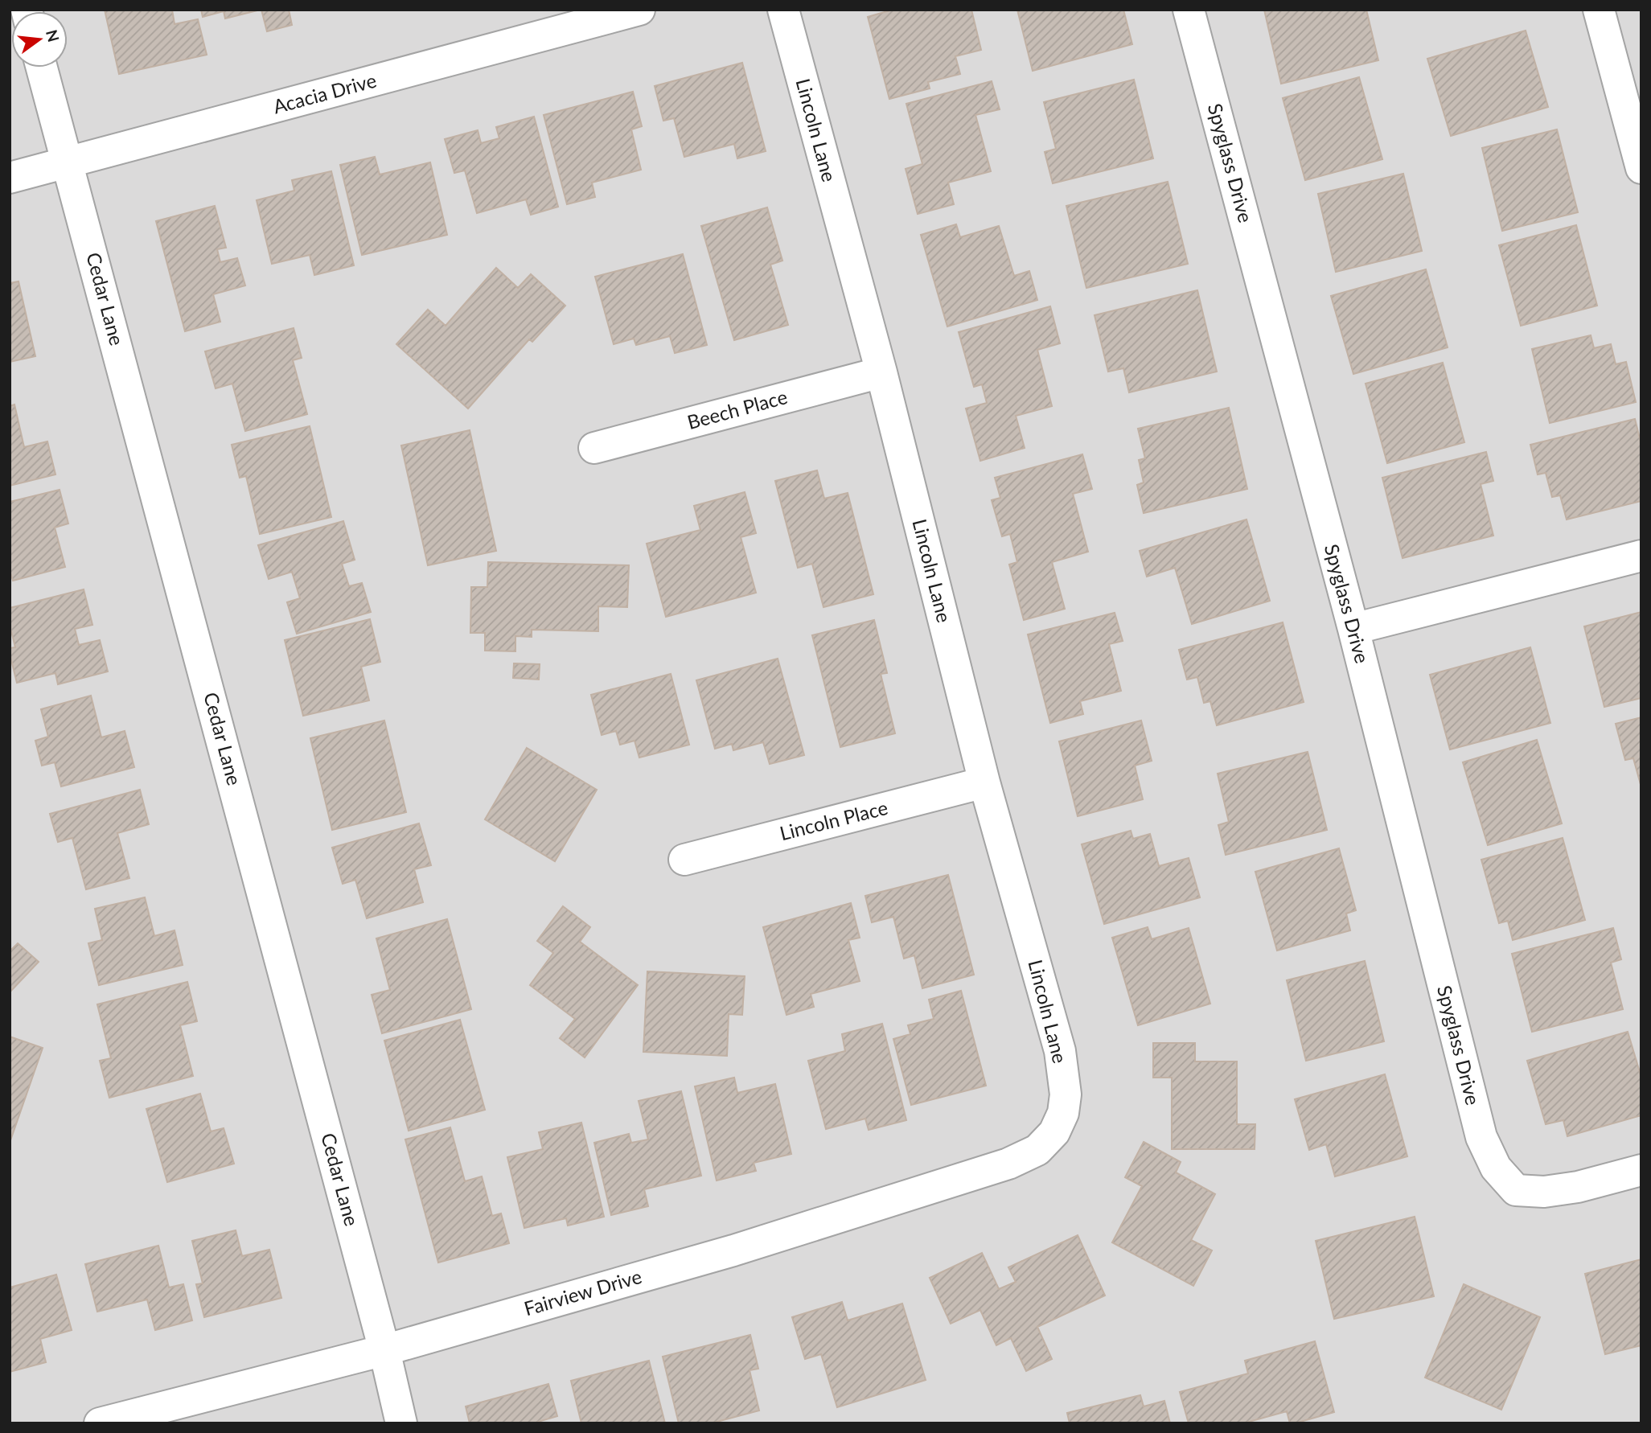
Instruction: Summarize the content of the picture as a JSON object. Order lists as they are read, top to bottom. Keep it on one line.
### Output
{"streets":{"street":["Acacia Drive","Lincoln Lane","Spyglass Drive","Cedar Lane","Beech Place","Lincoln Place","Fairview Drive"]},"crossings":[["Acacia Drive","Cedar Lane"],["Lincoln Lane","Beech Place"],["Lincoln Lane","Lincoln Place"],["Lincoln Lane","Fairview Drive"],["Cedar Lane","Fairview Drive"]],"north":"right"}
